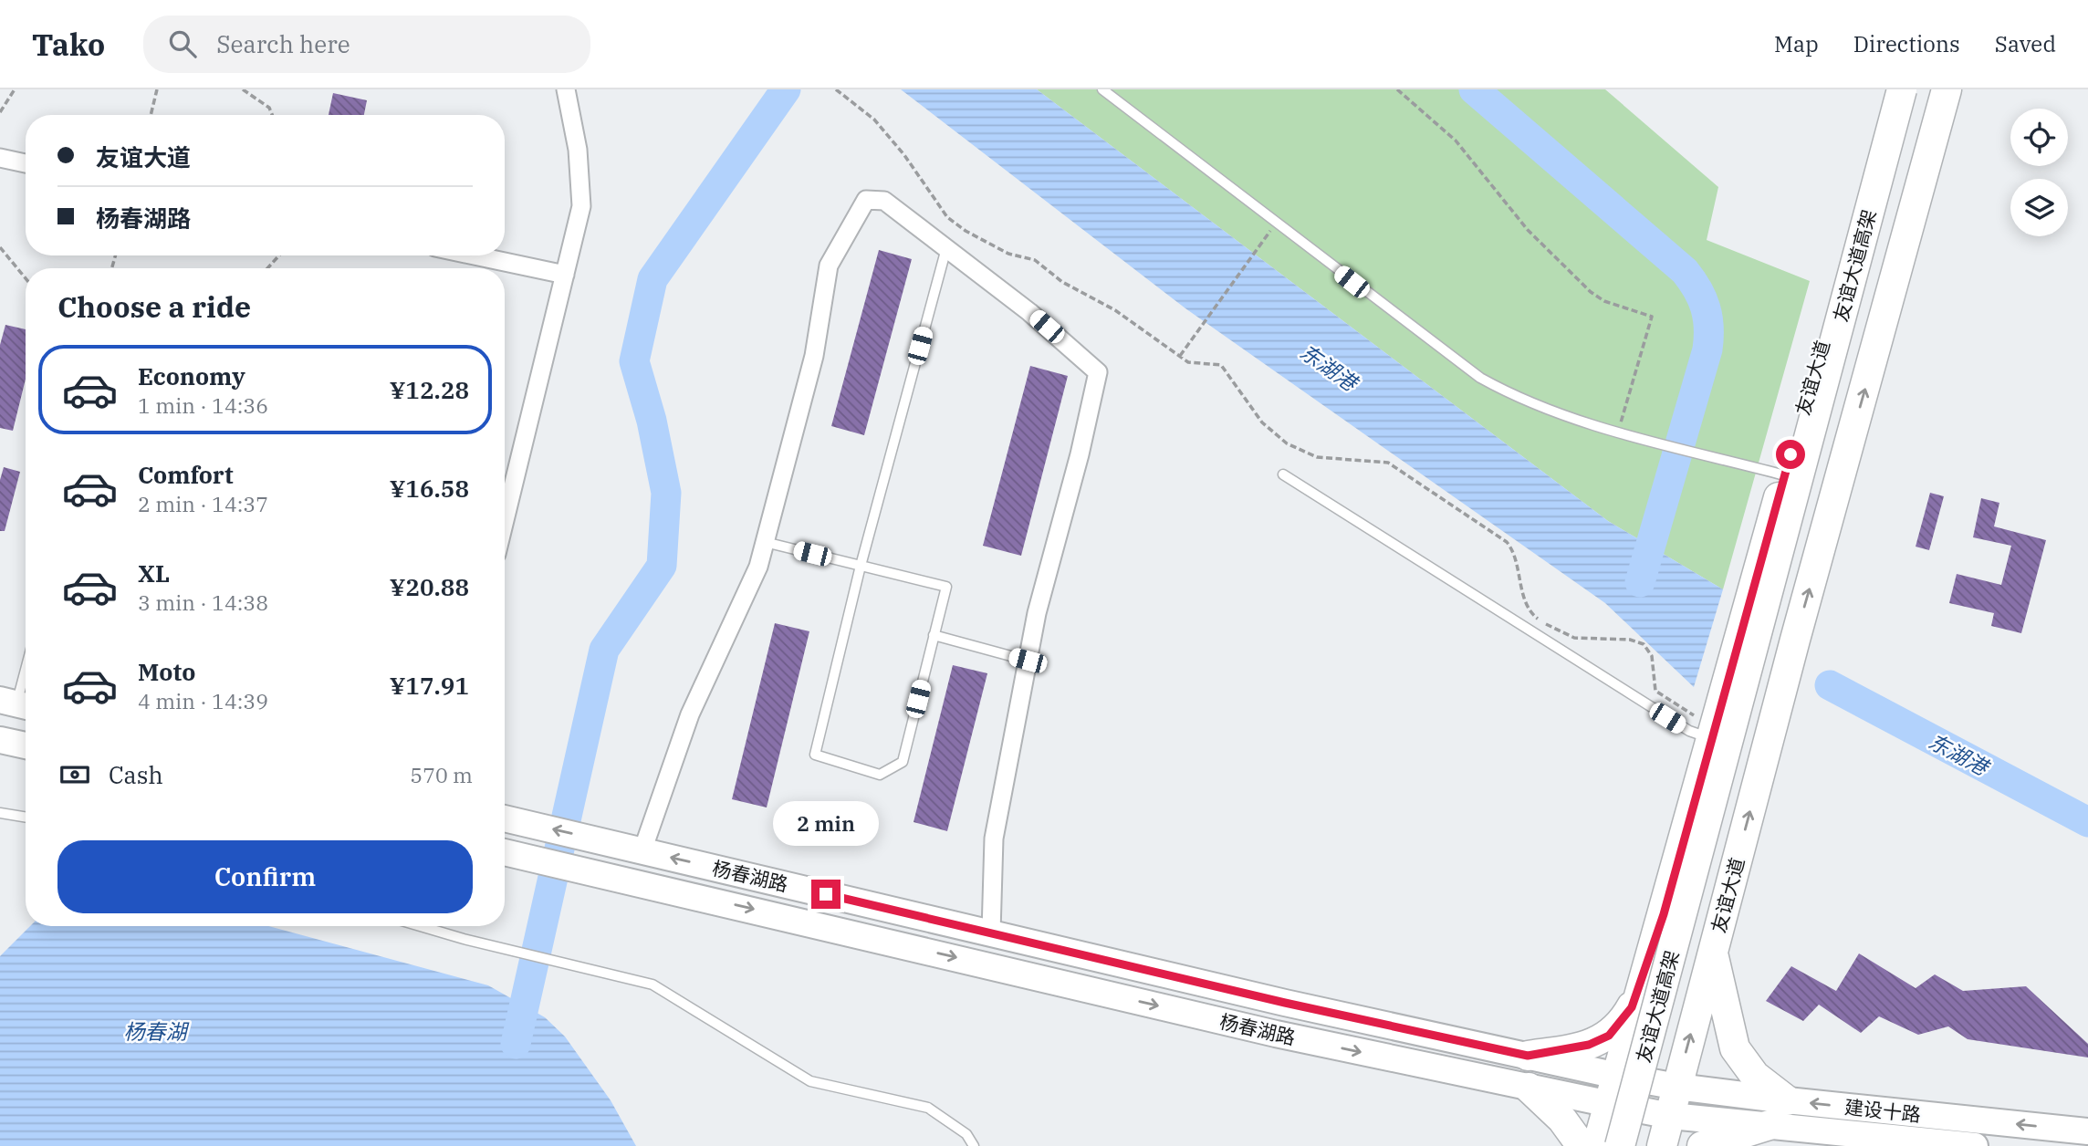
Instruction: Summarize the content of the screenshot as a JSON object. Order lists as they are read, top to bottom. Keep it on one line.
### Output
{"streets":{"main road":["友谊大道高架","友谊大道","杨春湖路","建设十路"]},"crossings":[["友谊大道","杨春湖路"],["友谊大道","建设十路"],["杨春湖路","建设十路"]],"water":["东湖港","杨春湖"],"page":{"header":"Tako","search":"Search here","nav":["Map","Directions","Saved"],"banner":["友谊大道","杨春湖路"],"heading":"Choose a ride","list":[{"name":"Economy","note":"1 min · 14:36","value":"¥12.28"},{"name":"Comfort","note":"2 min · 14:37","value":"¥16.58"},{"name":"XL","note":"3 min · 14:38","value":"¥20.88"},{"name":"Moto","note":"4 min · 14:39","value":"¥17.91"}],"pay":["Cash","570 m"],"bubble":"2 min","buttons":"Confirm"}}
